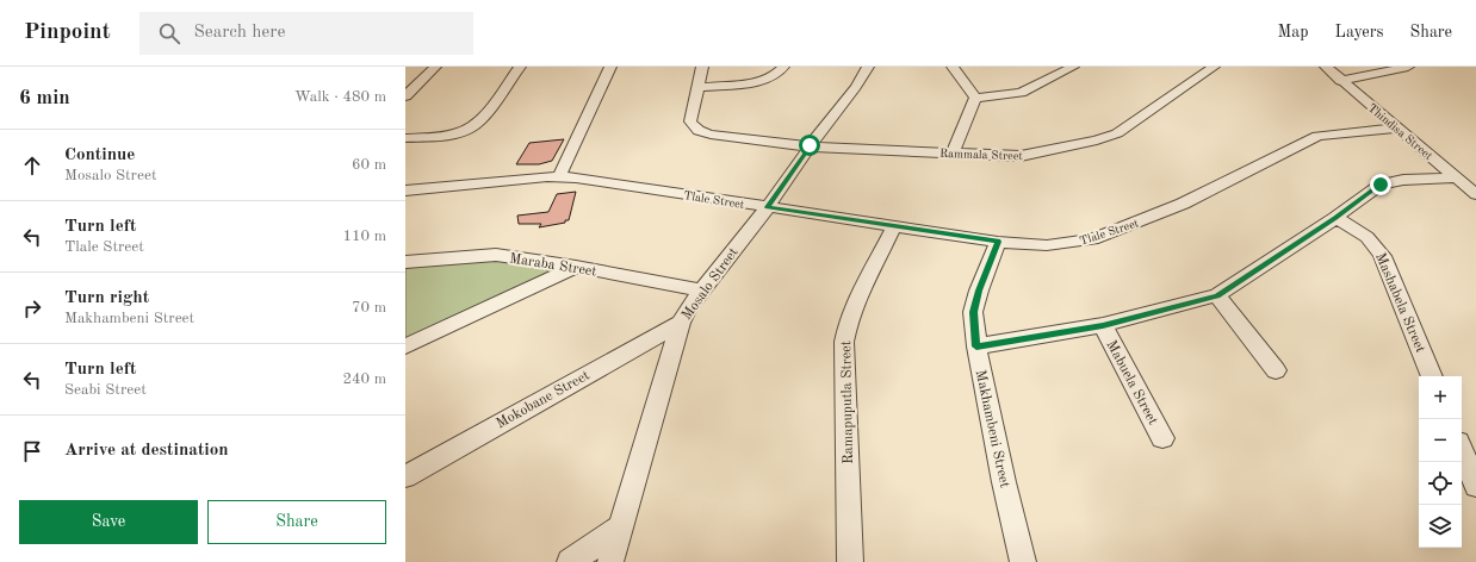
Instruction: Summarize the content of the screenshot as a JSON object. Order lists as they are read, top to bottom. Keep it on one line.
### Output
{"streets":{"street":["Thindisa Street","Rammala Street","Tlale Street","Maraba Street","Mosalo Street","Mashabela Street","Mabuela Street","Mokobane Street","Ramapuputla Street","Makhambeni Street"]},"crossings":[["Thindisa Street","Tlale Street"],["Rammala Street","Mosalo Street"],["Tlale Street","Mosalo Street"],["Tlale Street","Ramapuputla Street"],["Tlale Street","Makhambeni Street"],["Maraba Street","Mosalo Street"],["Mosalo Street","Mokobane Street"]],"page":{"header":"Pinpoint","search":"Search here","nav":["Map","Layers","Share"],"heading":["6 min","Walk · 480 m"],"list":[["Continue","Mosalo Street","60 m"],["Turn left","Tlale Street","110 m"],["Turn right","Makhambeni Street","70 m"],["Turn left","Seabi Street","240 m"],"Arrive at destination"],"map_buttons":["+","−"],"buttons":["Save","Share"]}}
